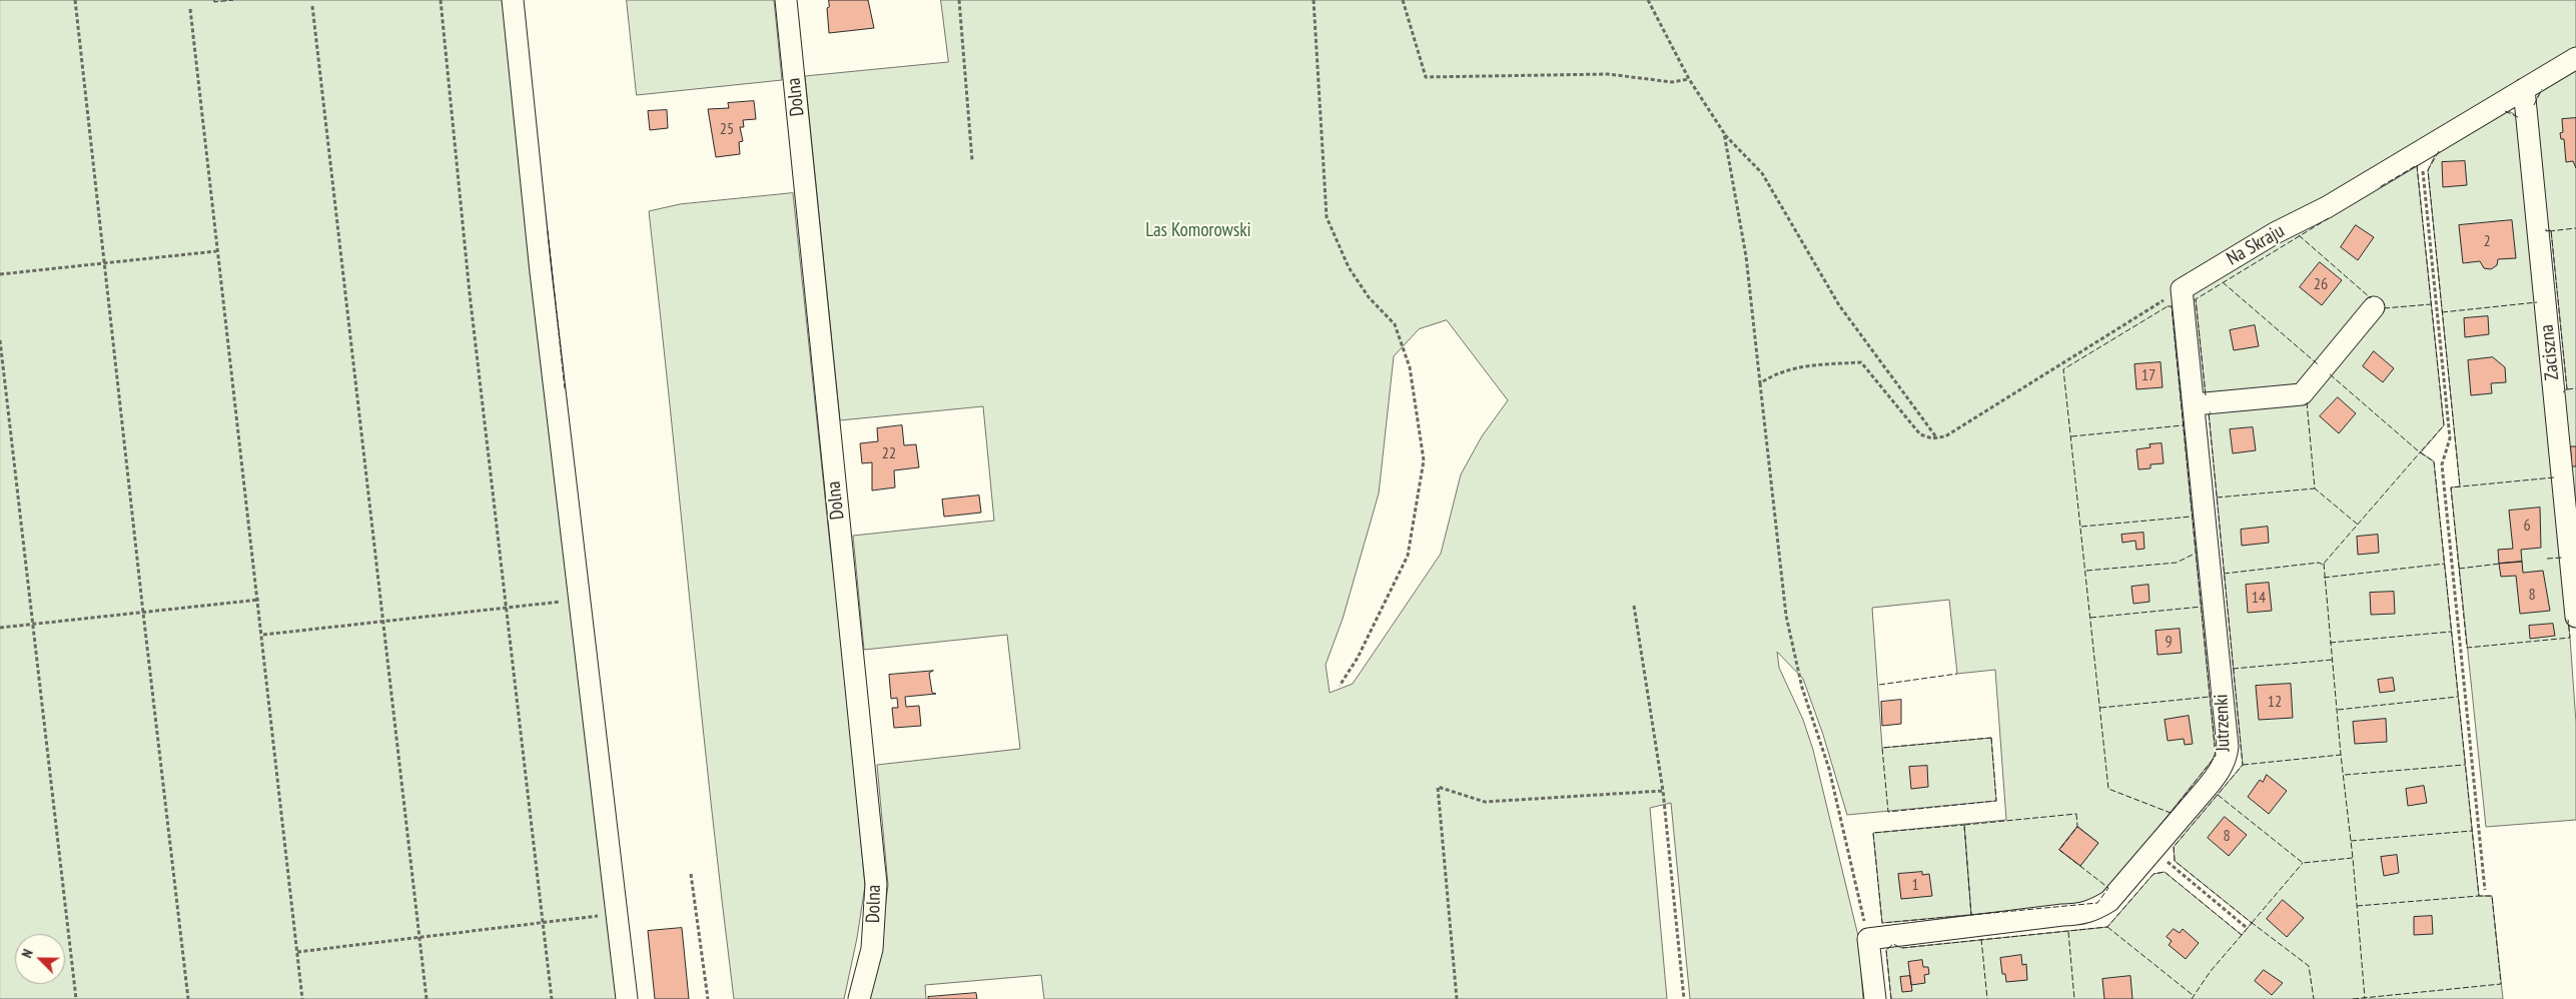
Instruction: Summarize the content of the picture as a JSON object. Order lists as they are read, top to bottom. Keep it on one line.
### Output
{"streets":{"street":["Dolna","Na Skraju","Zaciszna","Jutrzenki"]},"crossings":[["Na Skraju","Zaciszna"],["Na Skraju","Jutrzenki"]],"parks":["Las Komorowski"],"house_numbers":["25","2","26","17","22","6","8","14","9","12","8","1"],"north":"top left"}
